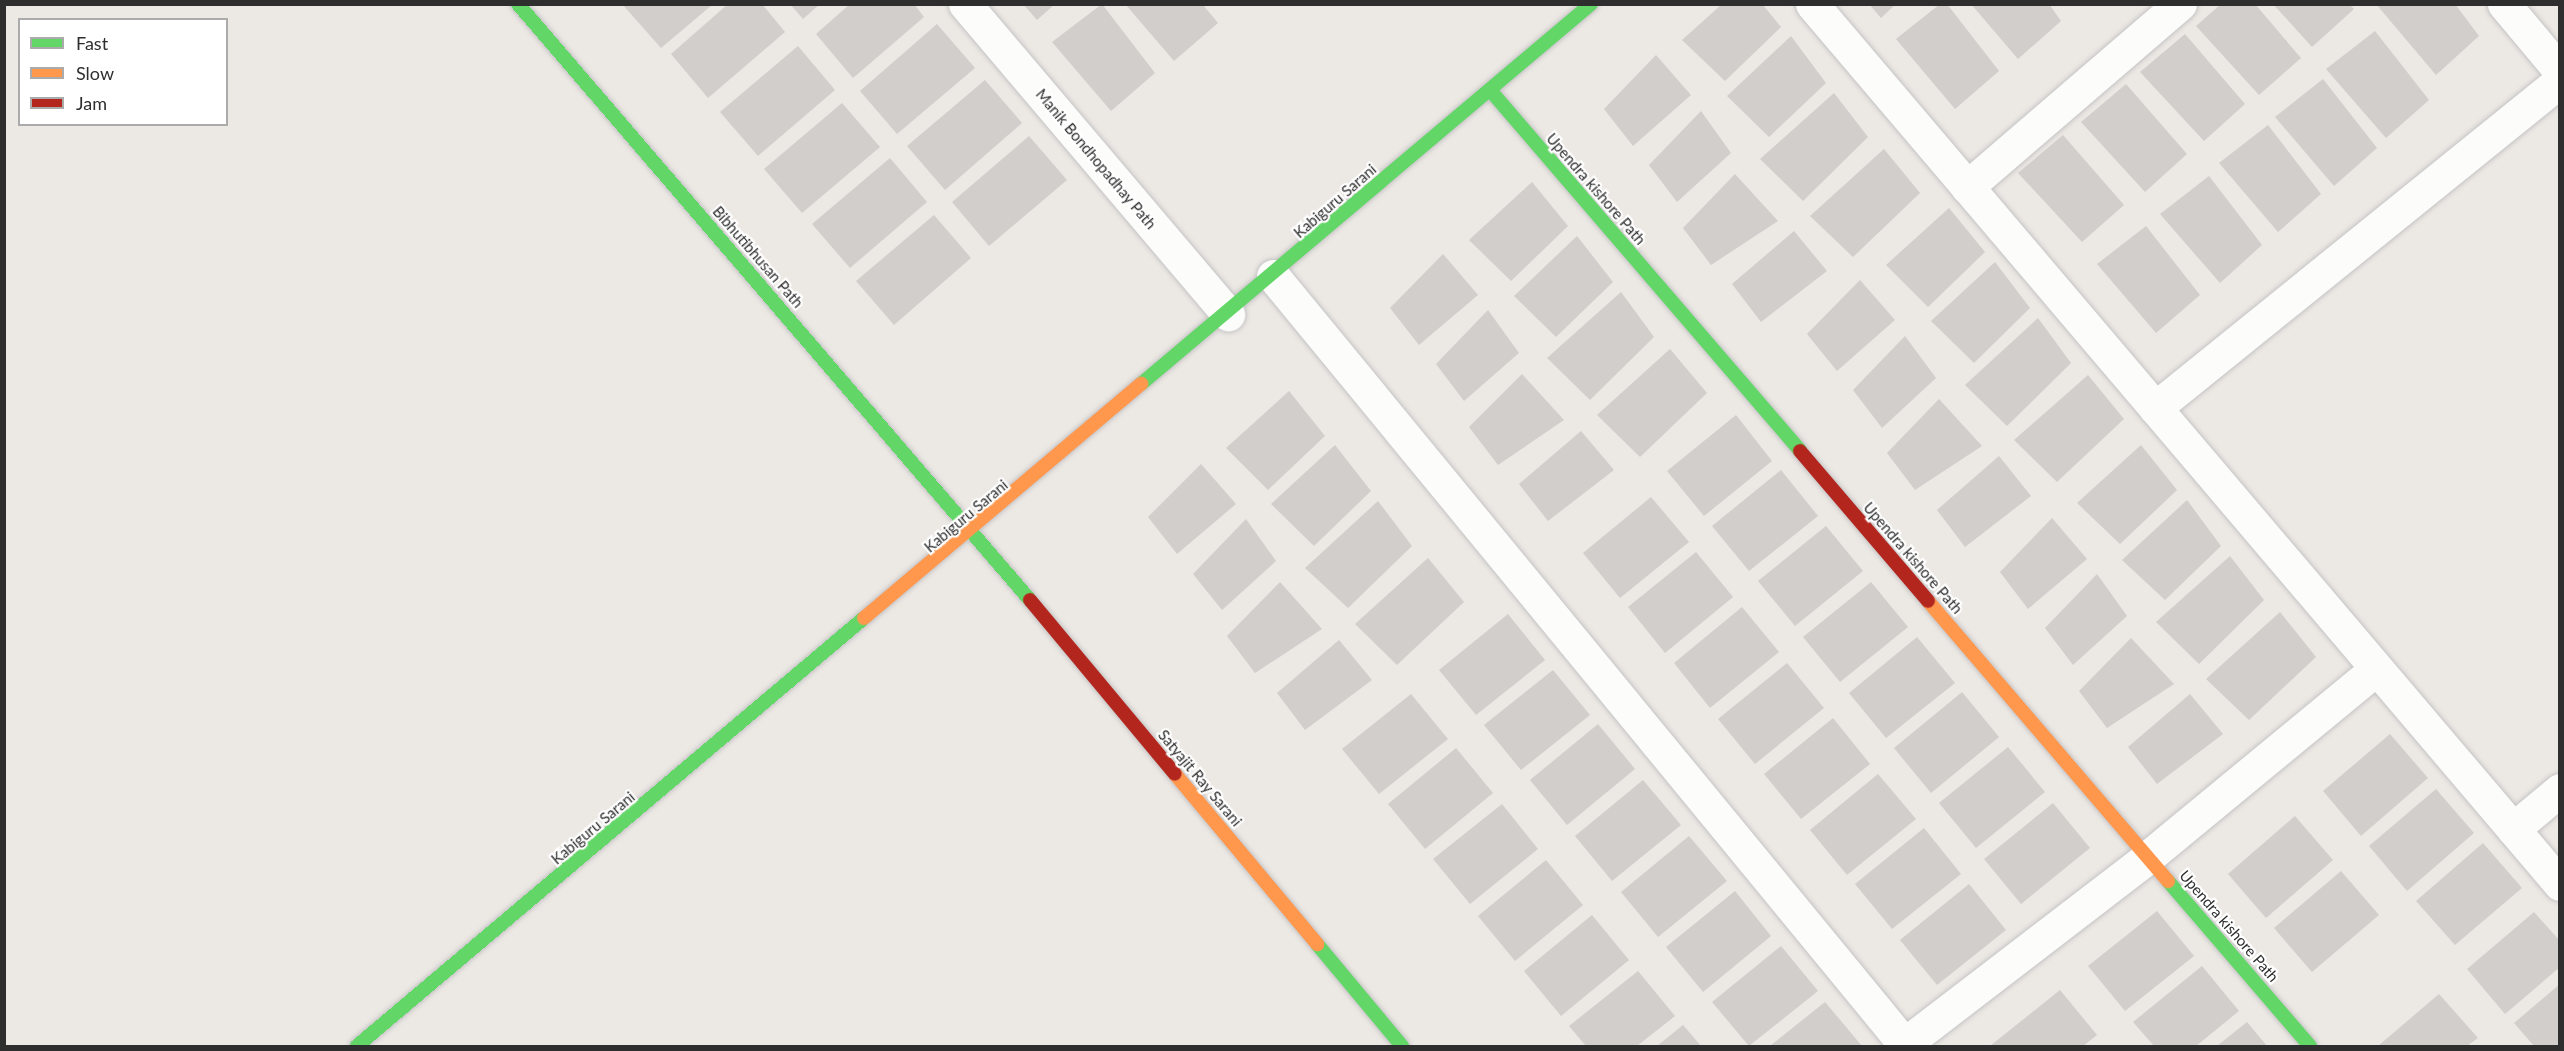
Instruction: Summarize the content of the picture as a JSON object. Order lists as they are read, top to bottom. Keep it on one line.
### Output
{"streets":{"street":["Manik Bondhopadhay Path","Upendra kishore Path","Kabiguru Sarani","Bibhutibhusan Path","Satyajit Ray Sarani"]},"crossings":[["Manik Bondhopadhay Path","Kabiguru Sarani"],["Upendra kishore Path","Kabiguru Sarani"],["Kabiguru Sarani","Bibhutibhusan Path"],["Kabiguru Sarani","Satyajit Ray Sarani"],["Bibhutibhusan Path","Satyajit Ray Sarani"]],"legend":["Fast","Slow","Jam"]}
